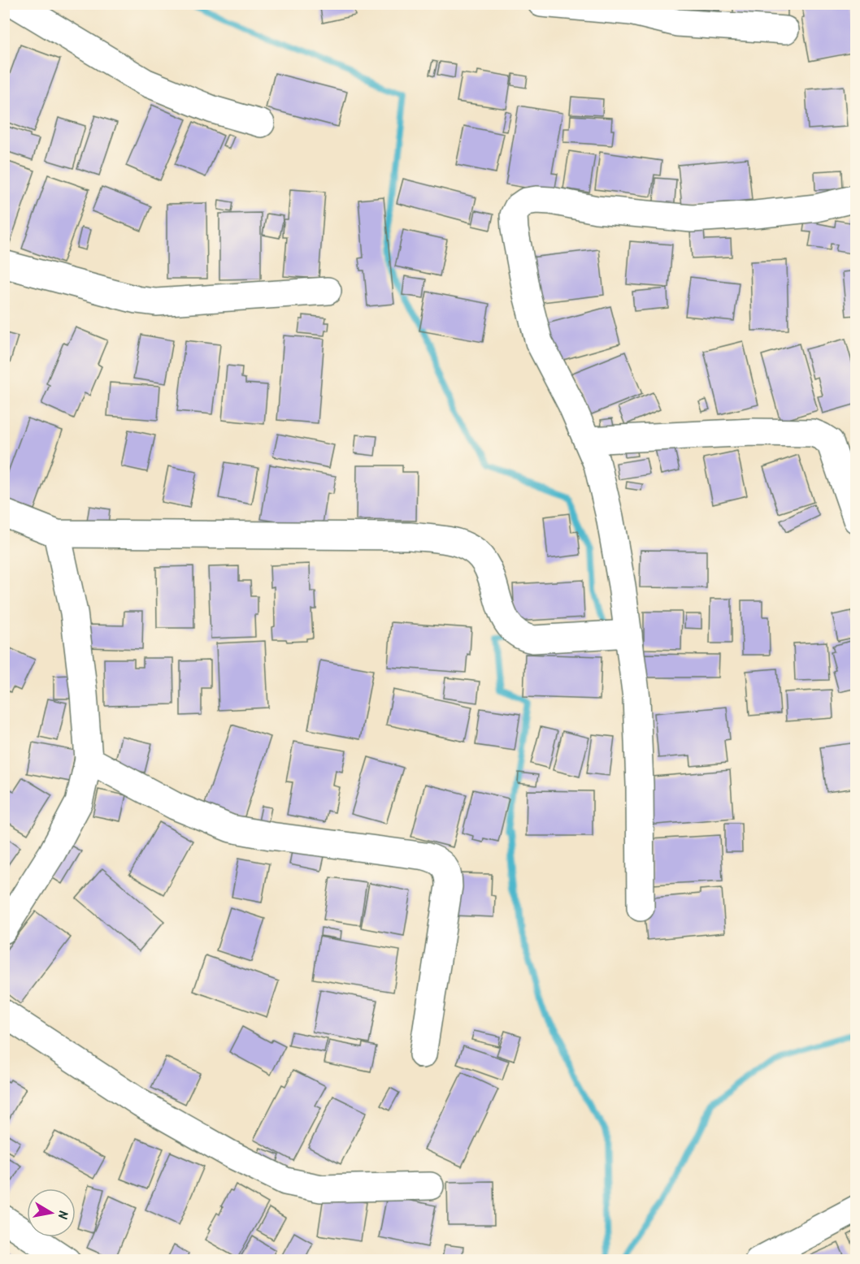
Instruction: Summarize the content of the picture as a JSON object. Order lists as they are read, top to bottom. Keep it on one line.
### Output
{"north":"right"}
